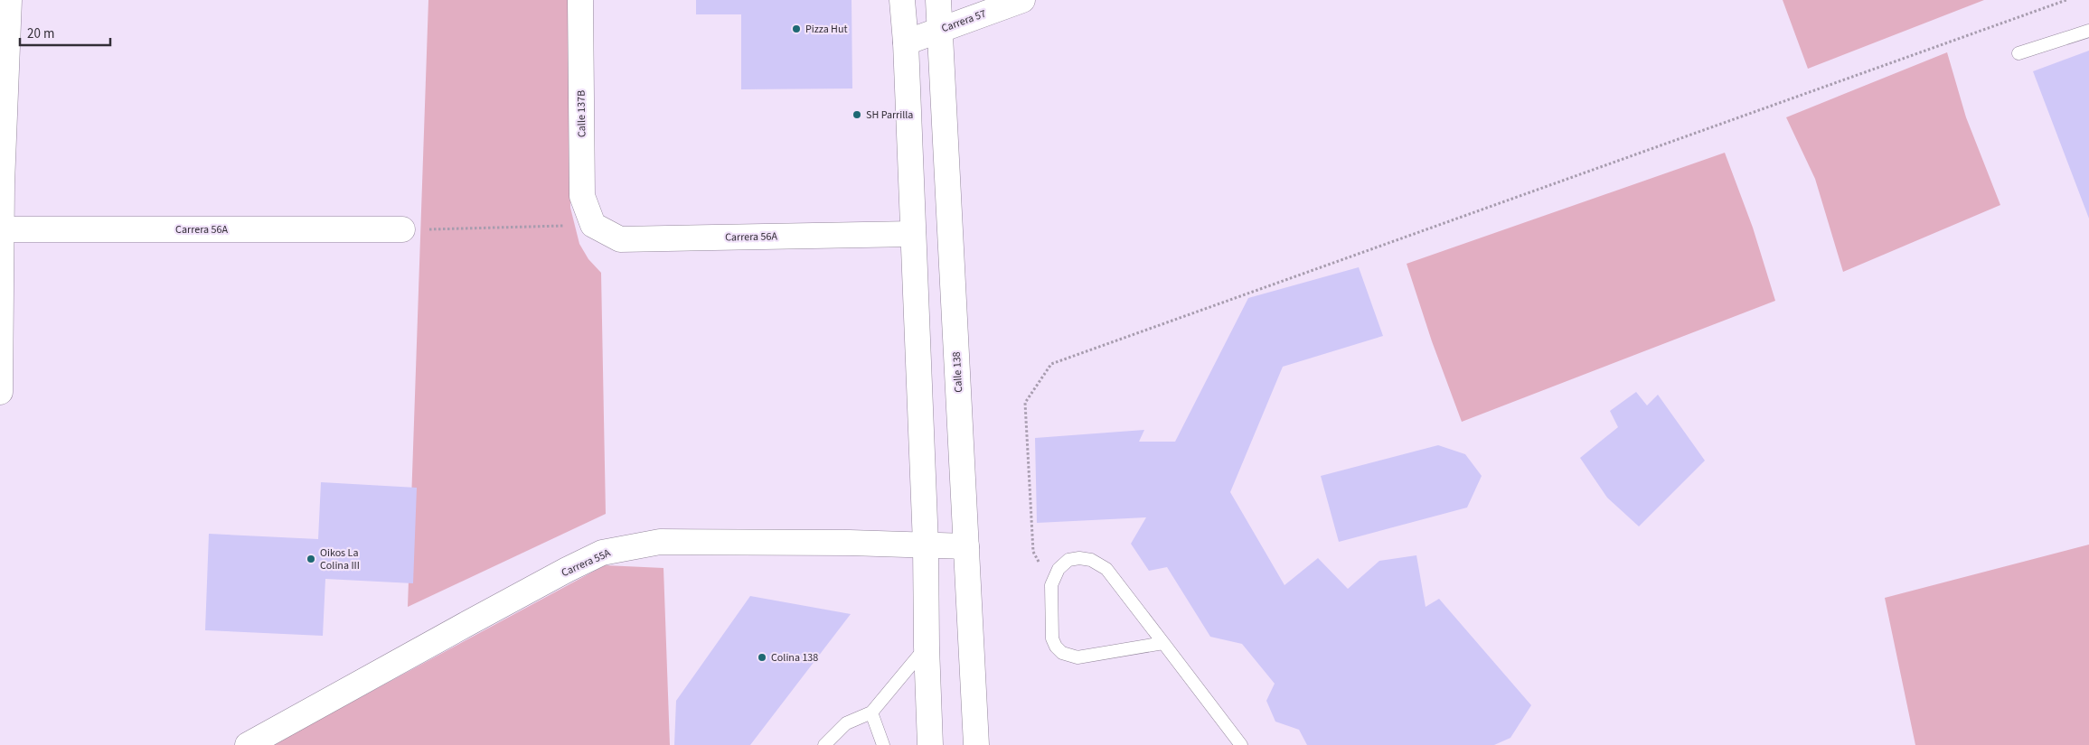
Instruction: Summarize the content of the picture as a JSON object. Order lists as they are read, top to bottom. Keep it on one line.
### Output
{"streets":{"street":["Carrera 57","Calle 137B","Carrera 56A","Calle 138","Carrera 55A"]},"crossings":[["Carrera 57","Calle 138"],["Calle 137B","Carrera 56A"],["Calle 138","Carrera 55A"]],"places":["Pizza Hut","SH Parrilla","Oikos La Colina III","Colina 138"],"scale_bar":"20 m"}
